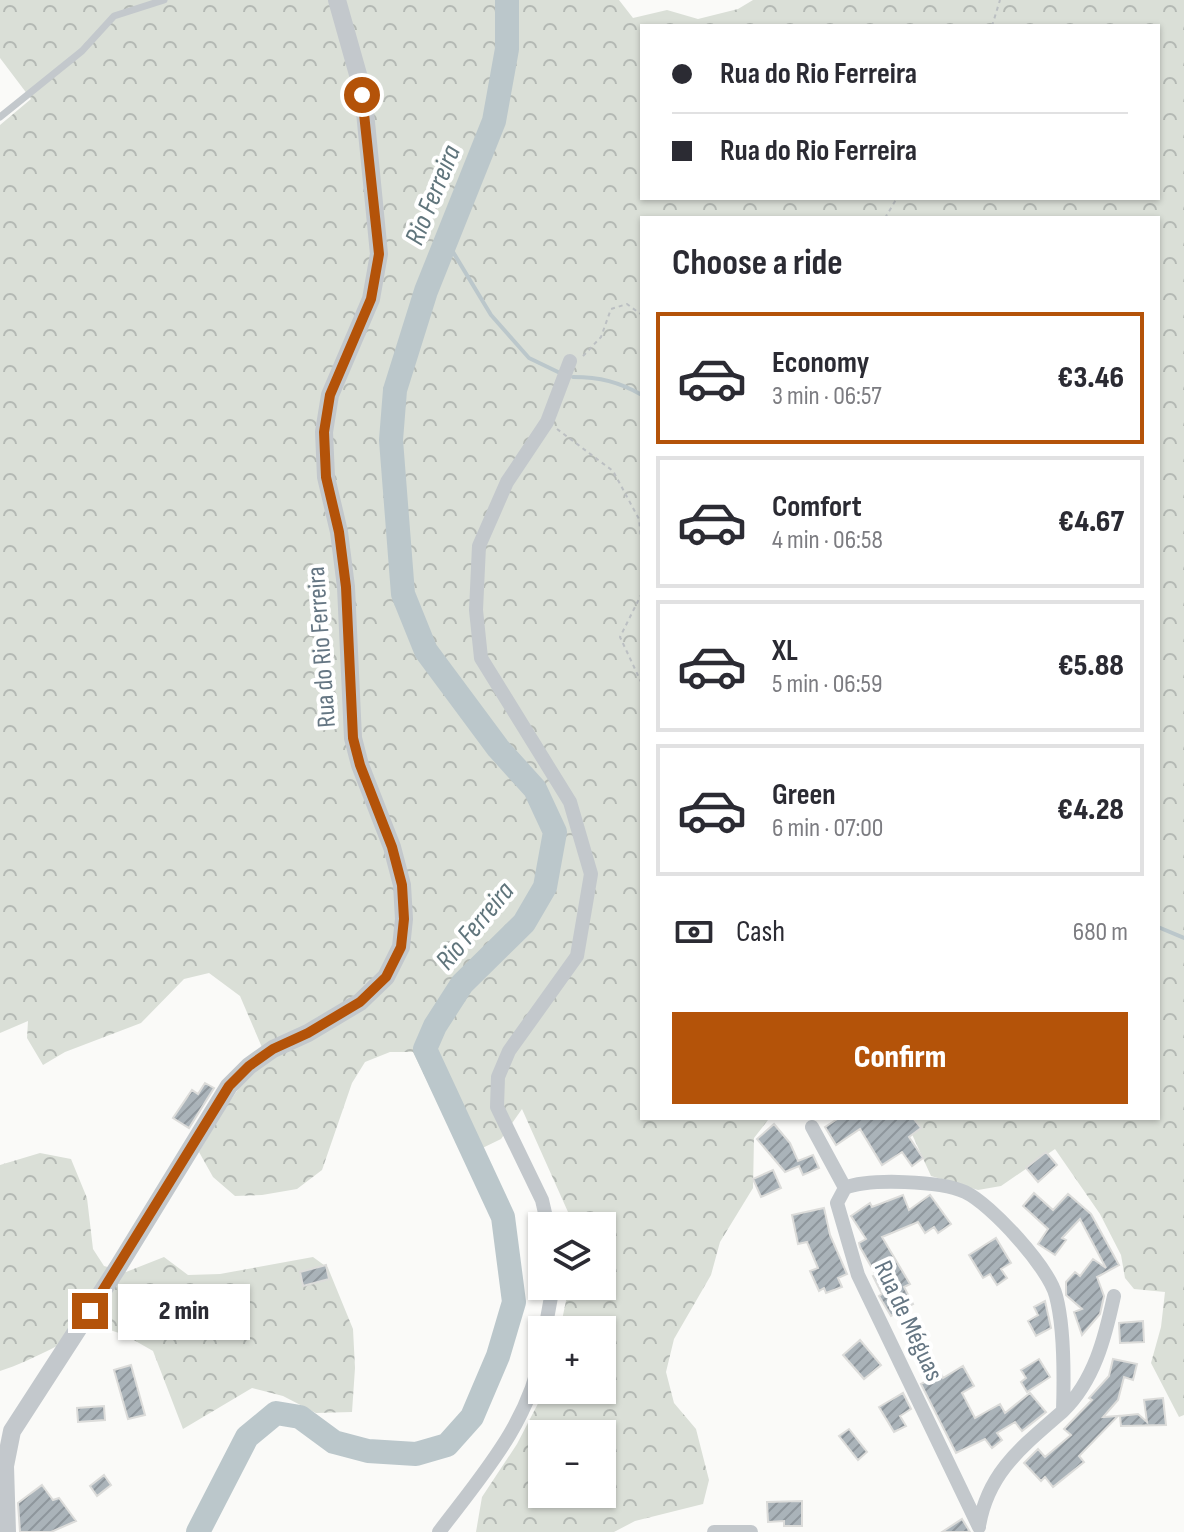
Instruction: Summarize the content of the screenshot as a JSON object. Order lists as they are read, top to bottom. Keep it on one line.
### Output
{"streets":{"street":["Rua do Rio Ferreira","Rua de Méguas"]},"water":["Rio Ferreira"],"page":{"banner":["Rua do Rio Ferreira","Rua do Rio Ferreira"],"heading":"Choose a ride","list":[{"name":"Economy","note":"3 min · 06:57","value":"€3.46"},{"name":"Comfort","note":"4 min · 06:58","value":"€4.67"},{"name":"XL","note":"5 min · 06:59","value":"€5.88"},{"name":"Green","note":"6 min · 07:00","value":"€4.28"}],"pay":["Cash","680 m"],"buttons":"Confirm","map_buttons":["+","−"],"bubble":"2 min"}}
